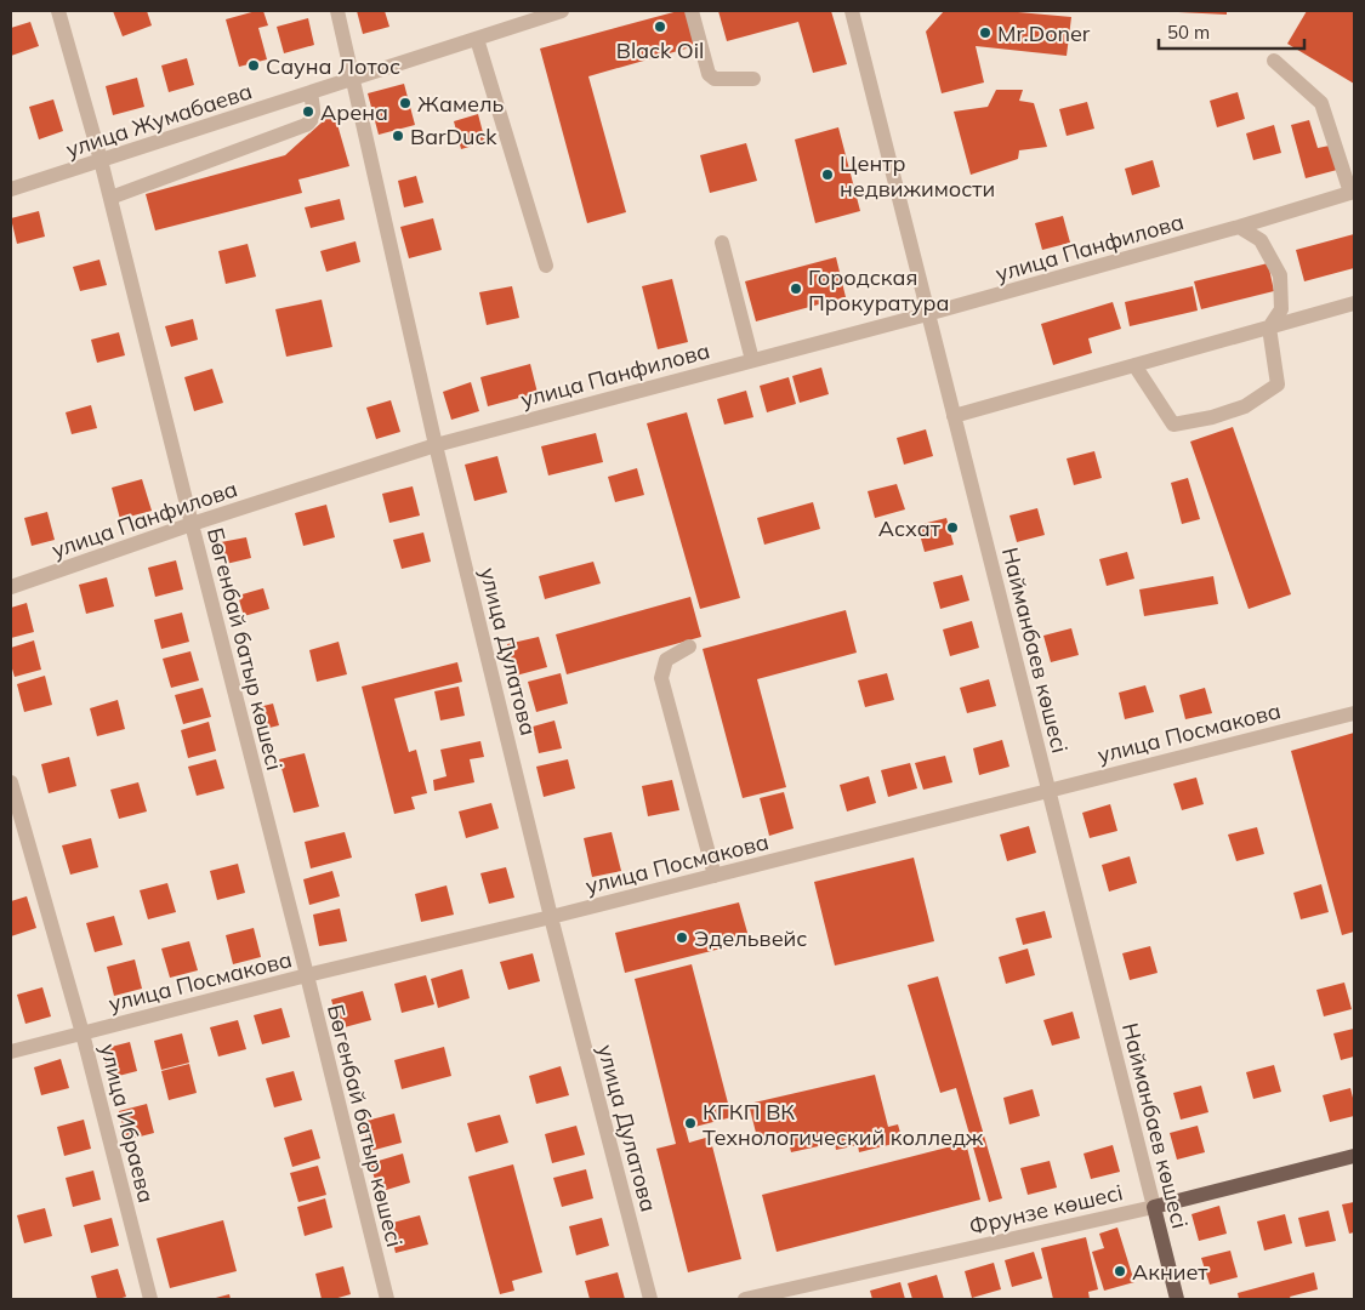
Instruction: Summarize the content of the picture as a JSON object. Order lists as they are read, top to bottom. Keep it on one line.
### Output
{"streets":{"main road":["Найманбаев көшесі","Фрунзе көшесі"],"street":["улица Жумабаева","улица Панфилова","Бөгенбай батыр көшесі","улица Дулатова","улица Посмакова","улица Ибраева"]},"crossings":[["улица Жумабаева","Бөгенбай батыр көшесі"],["улица Жумабаева","улица Дулатова"],["улица Панфилова","Бөгенбай батыр көшесі"],["улица Панфилова","Найманбаев көшесі"],["улица Панфилова","улица Дулатова"],["Бөгенбай батыр көшесі","улица Посмакова"],["Найманбаев көшесі","улица Посмакова"],["Найманбаев көшесі","Фрунзе көшесі"],["улица Дулатова","улица Посмакова"],["улица Посмакова","улица Ибраева"]],"places":["Black Oil","Mr.Doner","Сауна Лотос","Жамель","Арена","BarDuck","Центр недвижимости","Городская Прокуратура","Асхат","Эдельвейс","КГКП ВК Технологический колледж","Акниет"],"scale_bar":"50 m"}
